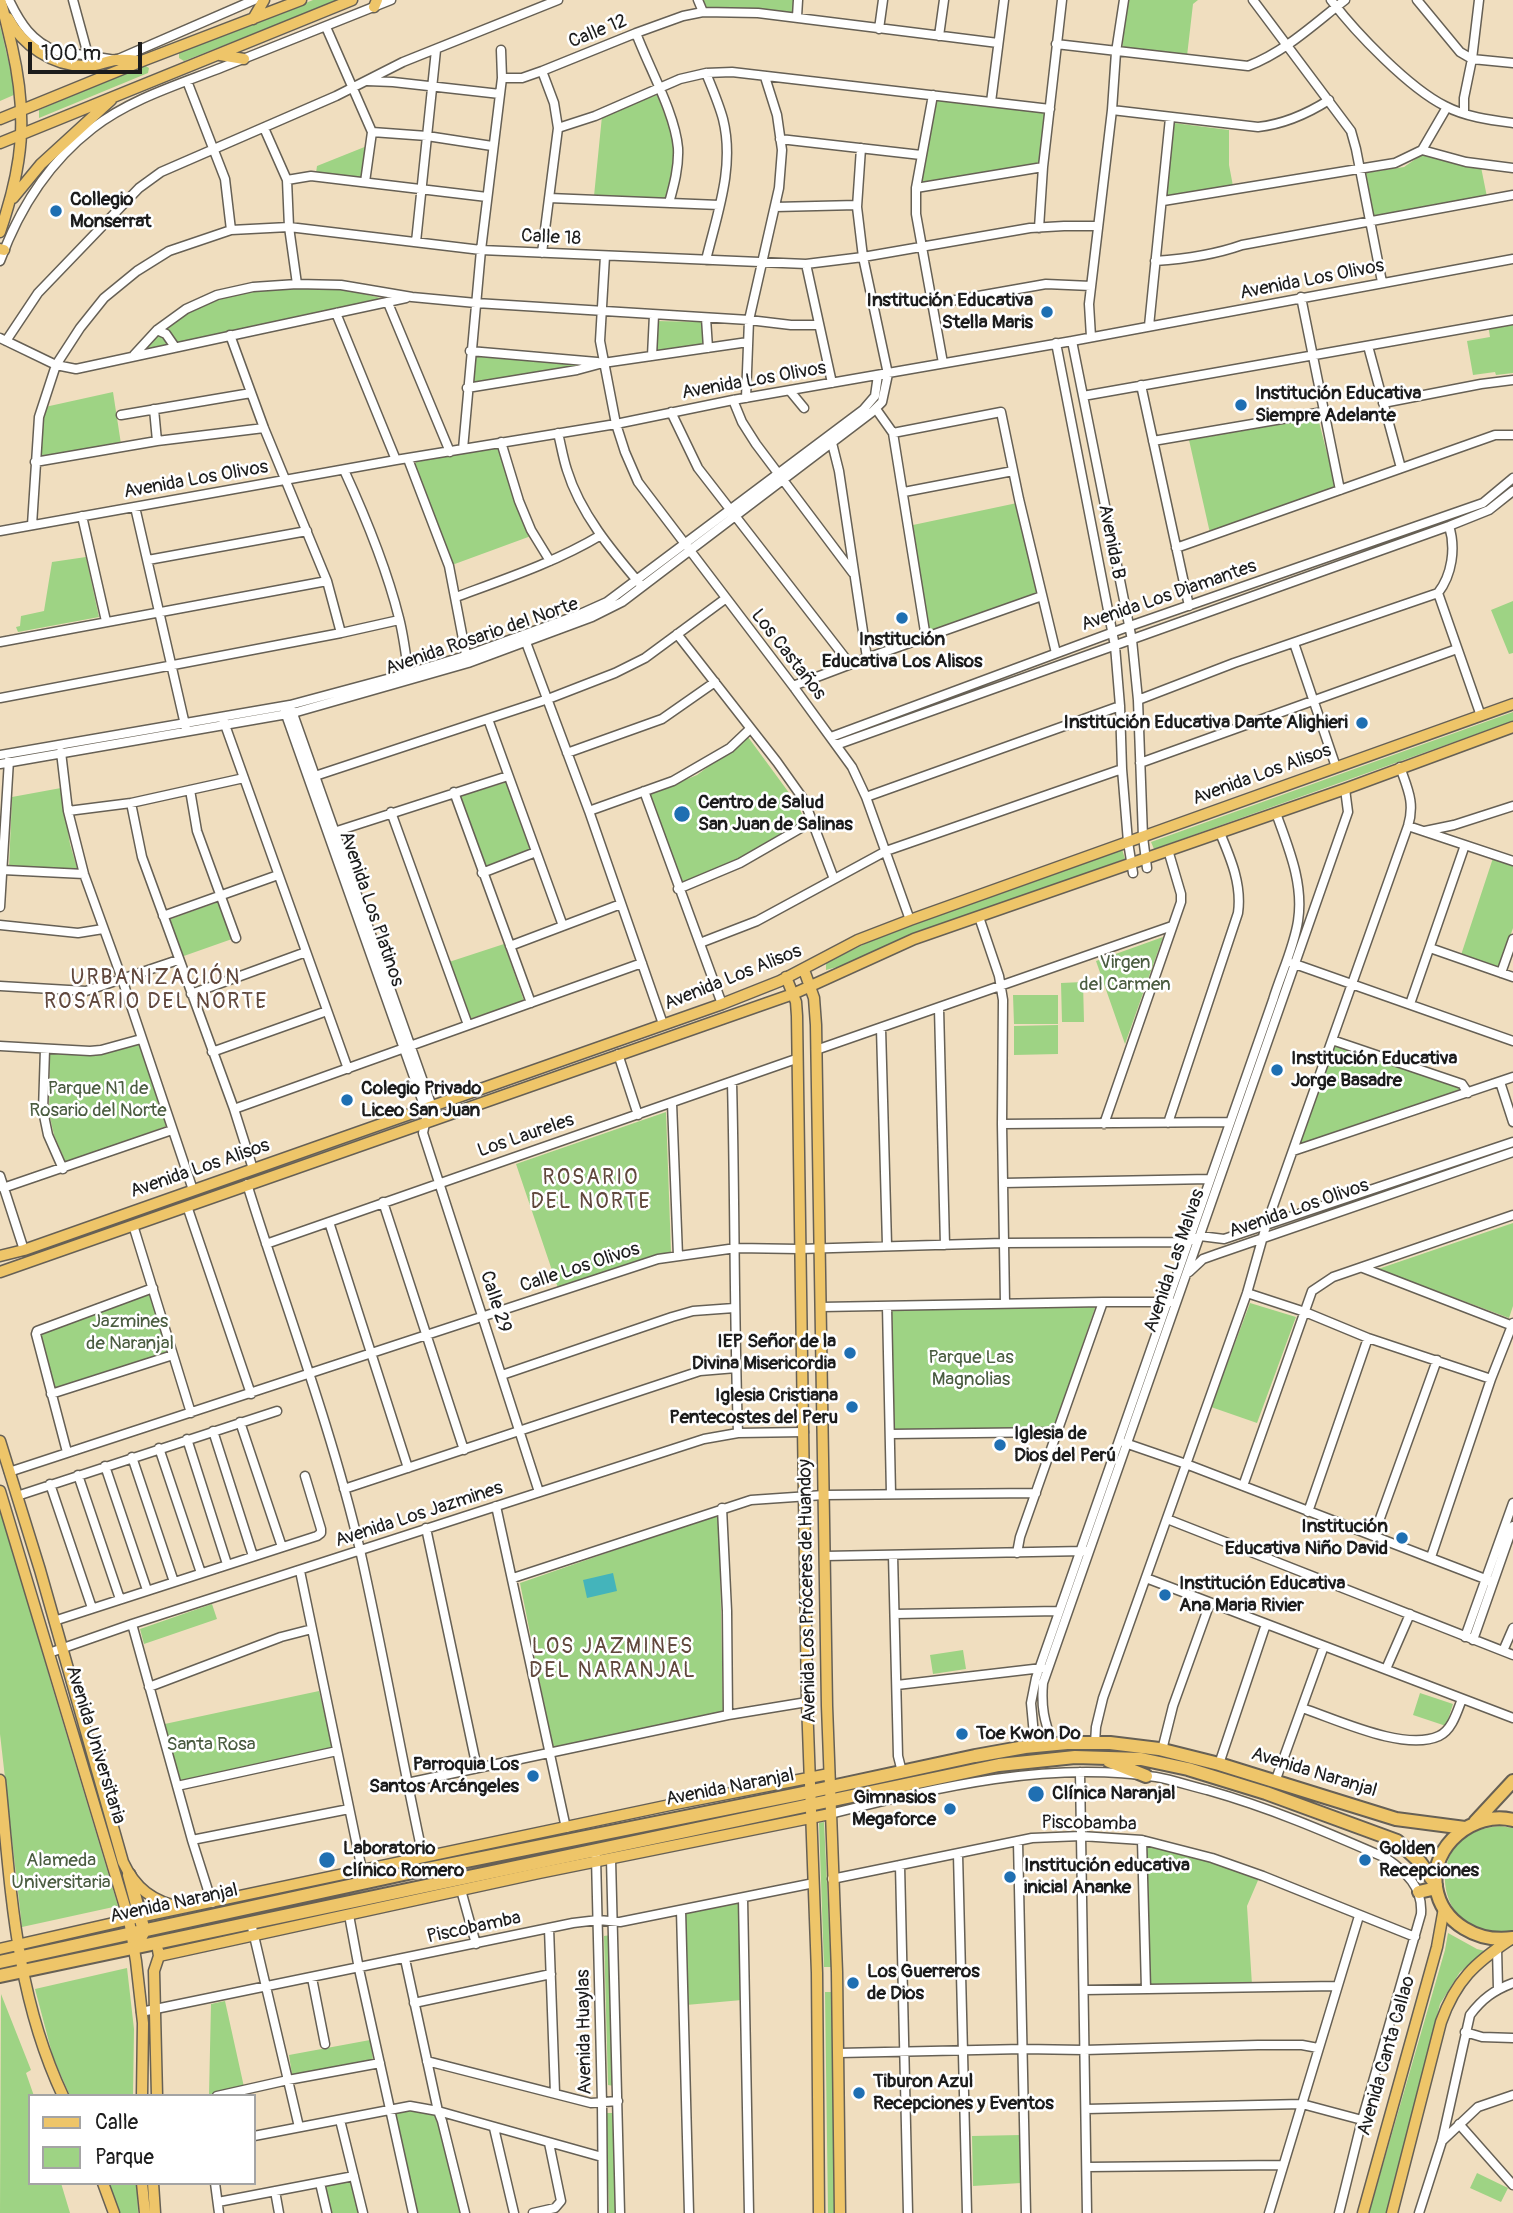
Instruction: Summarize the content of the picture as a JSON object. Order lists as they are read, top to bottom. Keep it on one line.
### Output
{"streets":{"highway":["Avenida Naranjal"],"main road":["Avenida Los Alisos","Avenida Los Próceres de Huandoy","Avenida Universitaria","Avenida Canta Callao"],"street":["Calle 12","Calle 18","Avenida Los Olivos","Avenida B","Avenida Los Diamantes","Avenida Rosario del Norte","Los Castaños","Avenida Los Platinos","Los Laureles","Avenida Las Malvas","Calle Los Olivos","Calle 29","Avenida Los Jazmines","Piscobamba","Avenida Huaylas"]},"crossings":[["Calle 18","Avenida Los Olivos"],["Calle 18","Los Castaños"],["Avenida Los Olivos","Avenida B"],["Avenida Los Olivos","Avenida Rosario del Norte"],["Avenida Los Olivos","Los Castaños"],["Avenida Los Olivos","Avenida Las Malvas"],["Avenida Los Olivos","Calle Los Olivos"],["Avenida B","Avenida Los Diamantes"],["Avenida B","Avenida Los Alisos"],["Avenida Los Diamantes","Los Castaños"],["Avenida Rosario del Norte","Los Castaños"],["Avenida Rosario del Norte","Avenida Los Platinos"],["Los Castaños","Avenida Los Alisos"],["Avenida Los Alisos","Avenida Los Platinos"],["Avenida Los Alisos","Avenida Las Malvas"],["Avenida Los Alisos","Calle 29"],["Avenida Los Alisos","Avenida Los Próceres de Huandoy"],["Avenida Los Platinos","Calle 29"],["Los Laureles","Calle 29"],["Los Laureles","Avenida Los Próceres de Huandoy"],["Avenida Las Malvas","Calle Los Olivos"],["Avenida Las Malvas","Avenida Naranjal"],["Calle Los Olivos","Calle 29"],["Calle Los Olivos","Avenida Los Próceres de Huandoy"],["Calle Los Olivos","Avenida Universitaria"],["Calle 29","Avenida Los Jazmines"],["Avenida Los Jazmines","Avenida Los Próceres de Huandoy"],["Avenida Los Jazmines","Avenida Universitaria"],["Avenida Los Próceres de Huandoy","Avenida Naranjal"],["Avenida Los Próceres de Huandoy","Piscobamba"],["Avenida Universitaria","Avenida Naranjal"],["Avenida Naranjal","Avenida Huaylas"],["Avenida Naranjal","Avenida Canta Callao"],["Piscobamba","Avenida Huaylas"],["Piscobamba","Avenida Canta Callao"]],"districts":["URBANIZACIÓN ROSARIO DEL NORTE","ROSARIO DEL NORTE","LOS JAZMINES DEL NARANJAL"],"parks":["Virgen del Carmen","Parque N1 de Rosario del Norte","Jazmines de Naranjal","Parque Las Magnolias","Santa Rosa","Alameda Universitaria"],"places":["Collegio Monserrat","Institución Educativa Stella Maris","Institución Educativa Siempre Adelante","Institución Educativa Los Alisos","Institución Educativa Dante Alighieri","Centro de Salud San Juan de Salinas","Institución Educativa Jorge Basadre","Colegio Privado Liceo San Juan","IEP Señor de la Divina Misericordia","Iglesia Cristiana Pentecostes del Peru","Iglesia de Dios del Perú","Institución Educativa Niño David","Institución Educativa Ana Maria Rivier","Toe Kwon Do","Parroquia Los Santos Arcángeles","Clínica Naranjal","Gimnasios Megaforce","Laboratorio clínico Romero","Golden Recepciones","Institución educativa inicial Ananke","Los Guerreros de Dios","Tiburon Azul Recepciones y Eventos"],"legend":["Calle","Parque"],"scale_bar":"100 m"}
